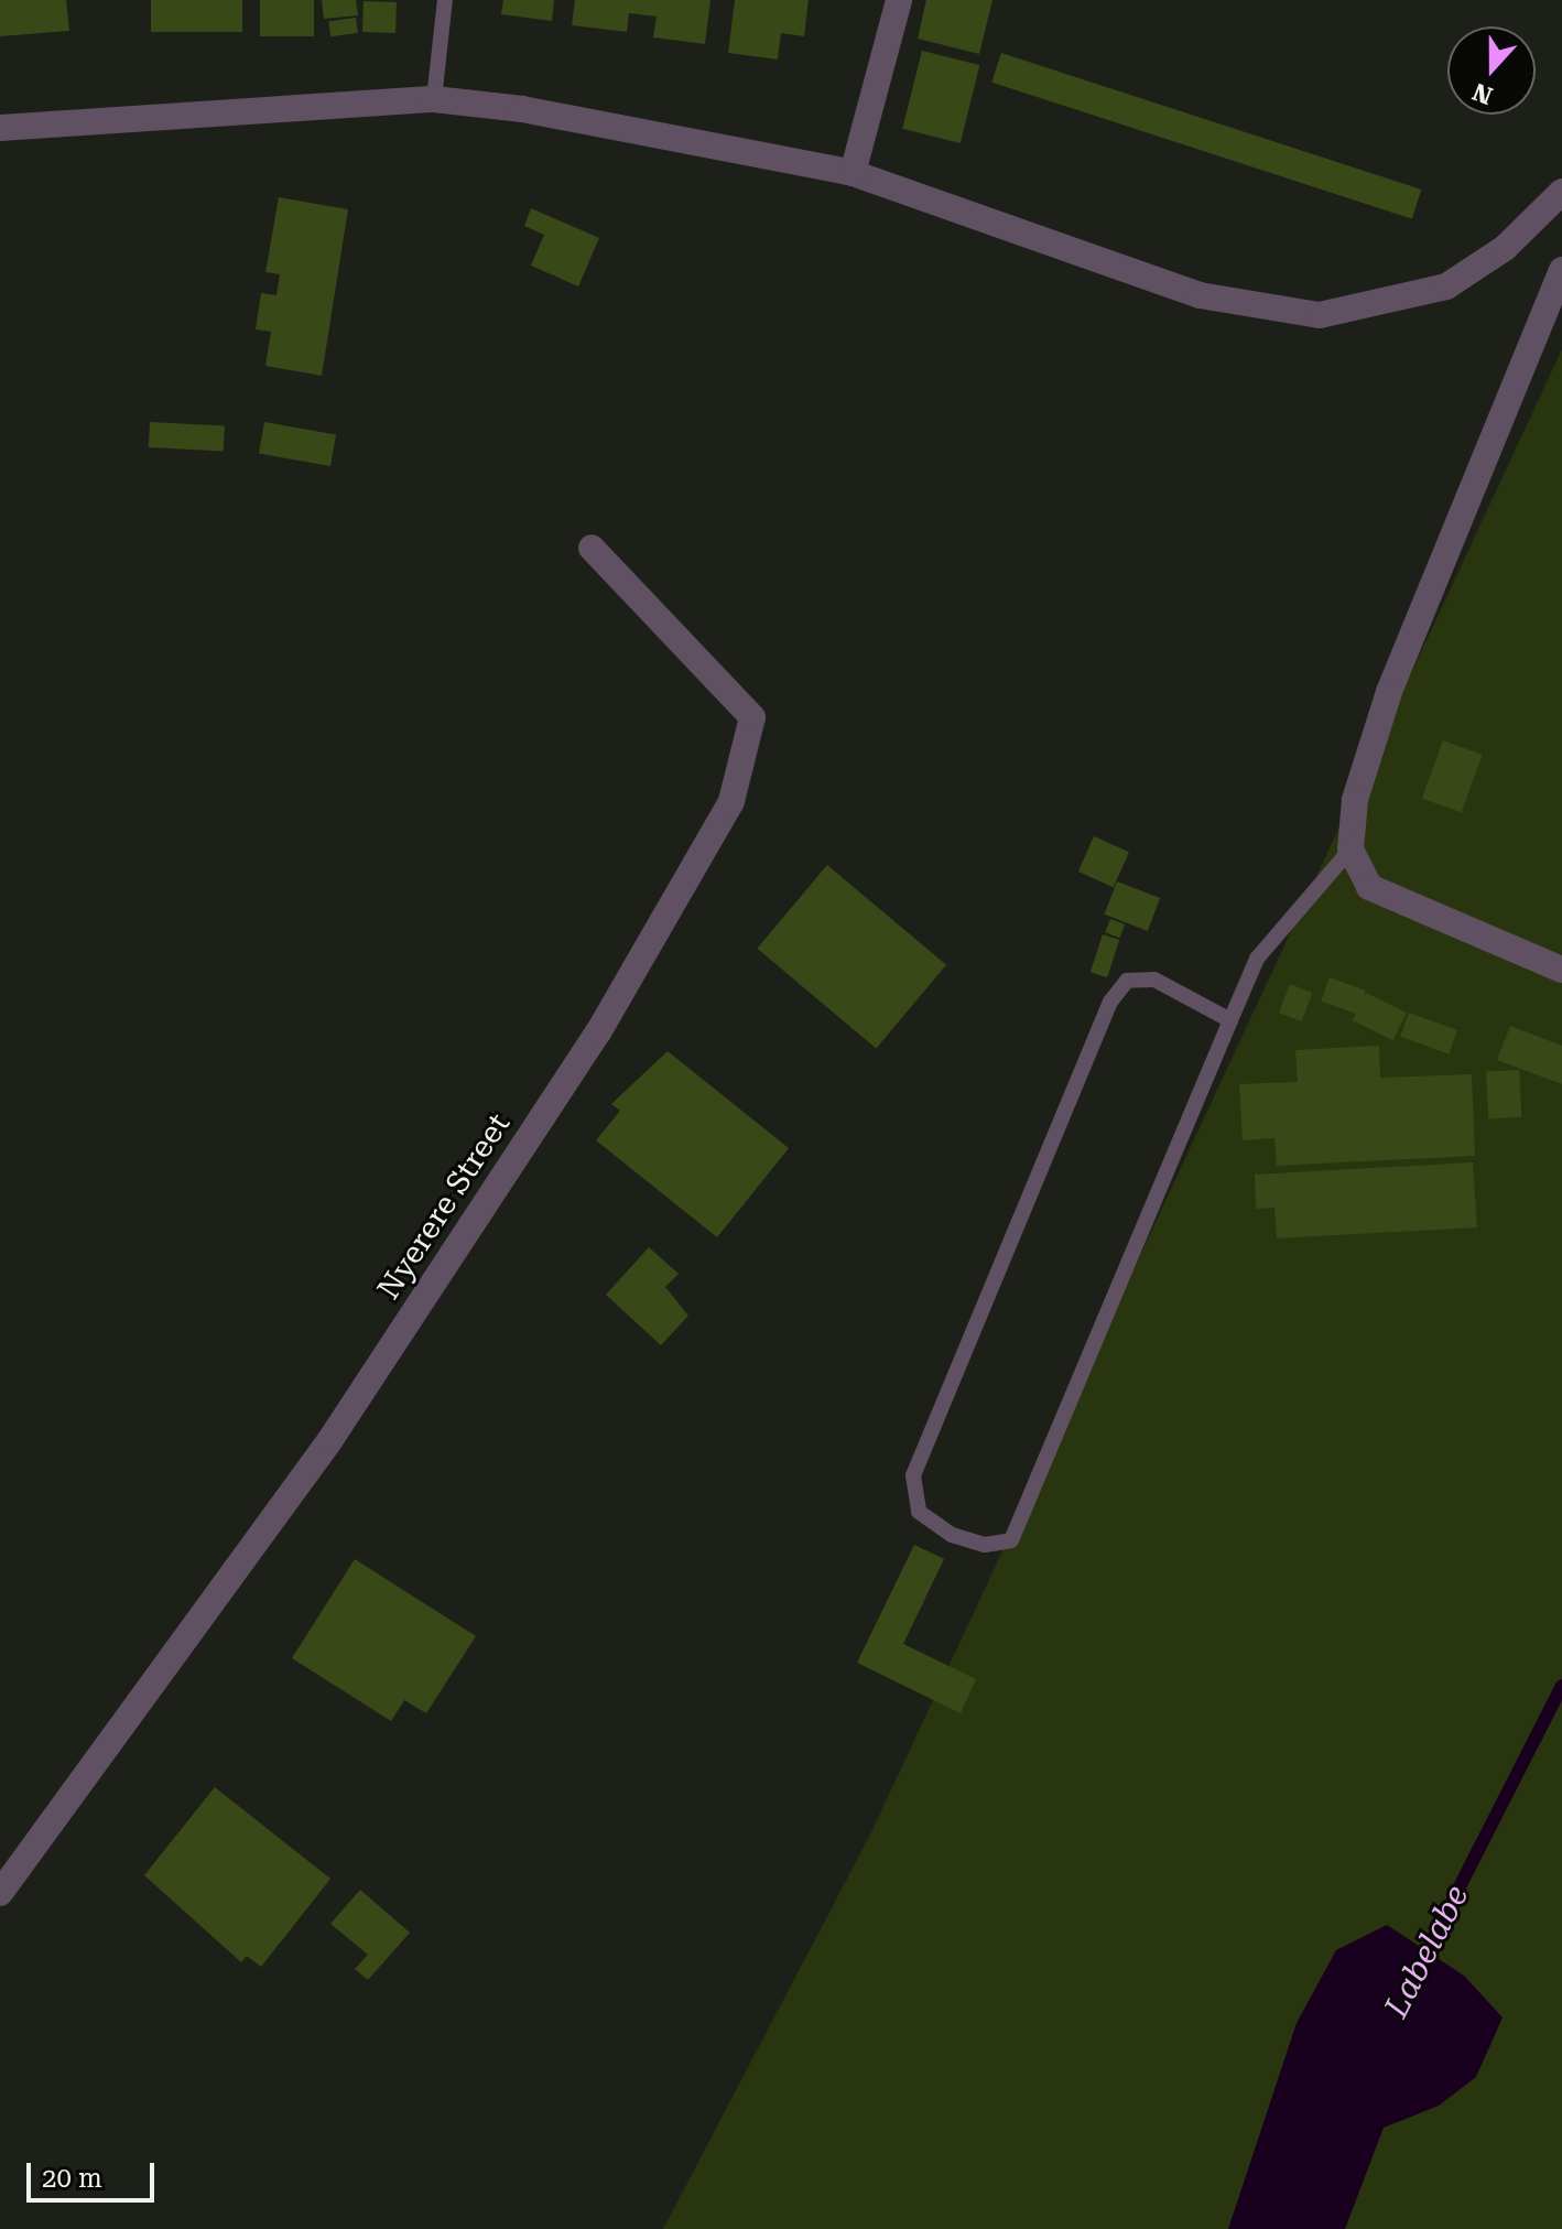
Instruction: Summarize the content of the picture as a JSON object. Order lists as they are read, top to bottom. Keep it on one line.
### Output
{"streets":{"street":["Nyerere Street"]},"water":["Labelabe"],"scale_bar":"20 m","north":"bottom"}
